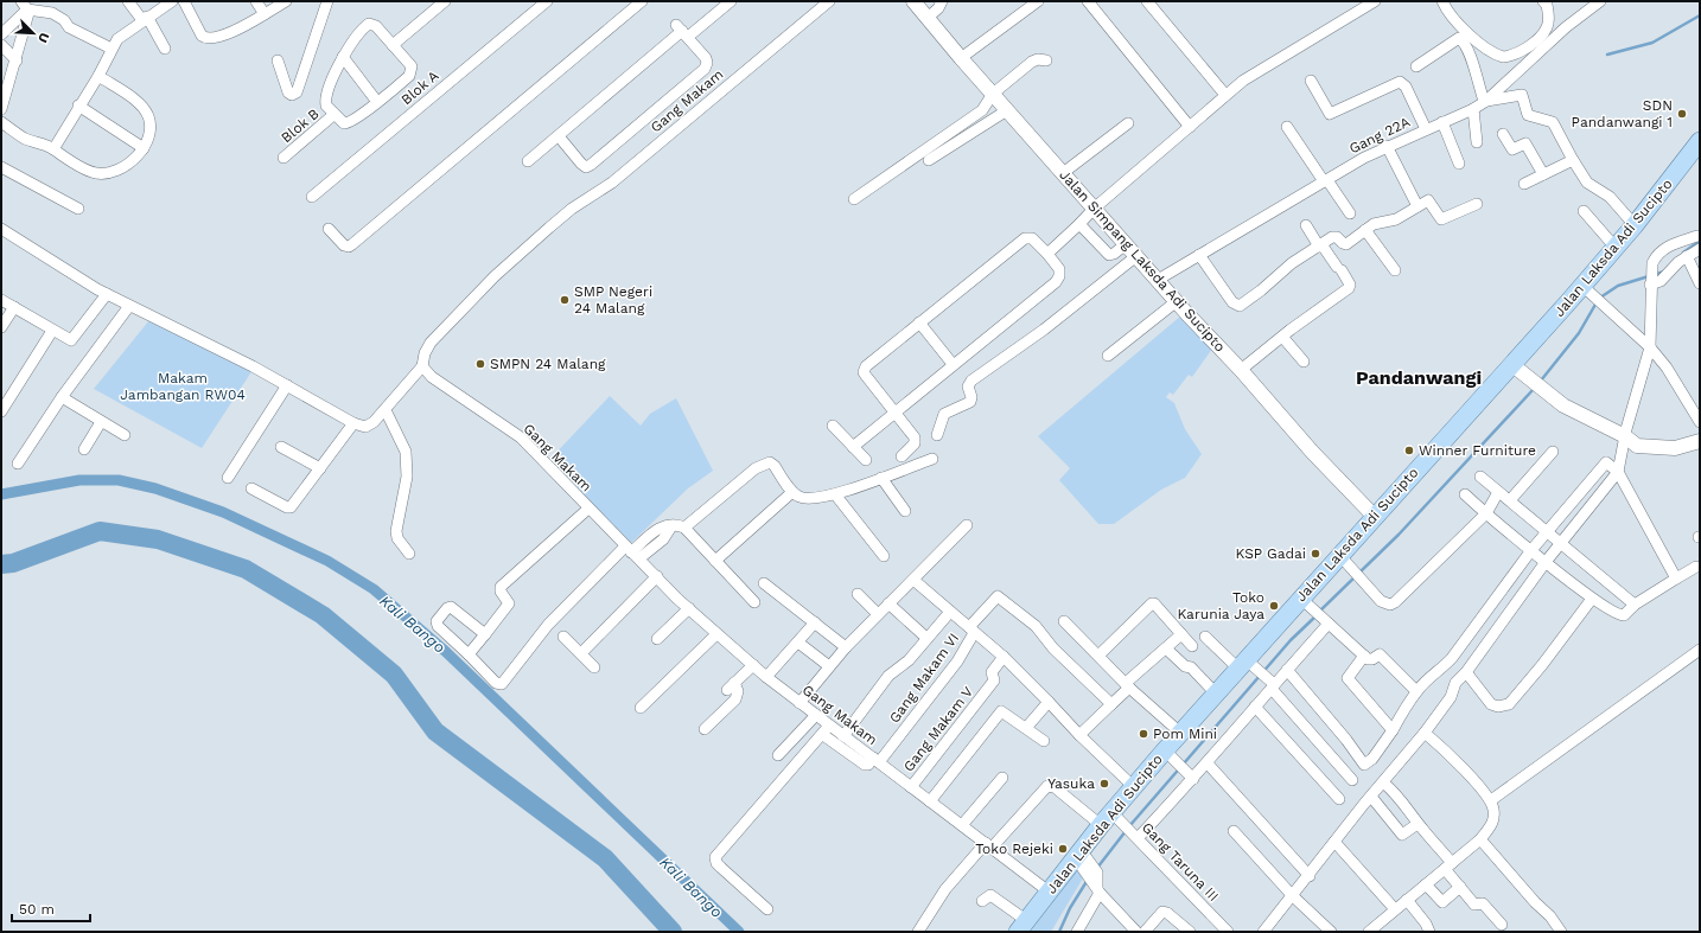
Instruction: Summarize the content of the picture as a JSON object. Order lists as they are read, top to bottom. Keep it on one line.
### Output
{"streets":{"main road":["Jalan Laksda Adi Sucipto"],"street":["Blok A","Gang Makam","Blok B","Gang 22A","Jalan Simpang Laksda Adi Sucipto","Gang Makam VI","Gang Makam V","Gang Taruna III"]},"crossings":[["Gang Makam","Jalan Laksda Adi Sucipto"],["Gang Makam","Gang Makam VI"],["Gang Makam","Gang Makam V"],["Gang Makam","Gang Taruna III"],["Gang 22A","Jalan Simpang Laksda Adi Sucipto"],["Jalan Laksda Adi Sucipto","Jalan Simpang Laksda Adi Sucipto"],["Jalan Laksda Adi Sucipto","Gang Taruna III"]],"districts":["Pandanwangi"],"water":["Kali Bango"],"parks":["Makam Jambangan RW04"],"places":["SDN Pandanwangi 1","SMP Negeri 24 Malang","SMPN 24 Malang","Winner Furniture","KSP Gadai","Toko Karunia Jaya","Pom Mini","Yasuka","Toko Rejeki"],"scale_bar":"50 m","north":"bottom right"}
